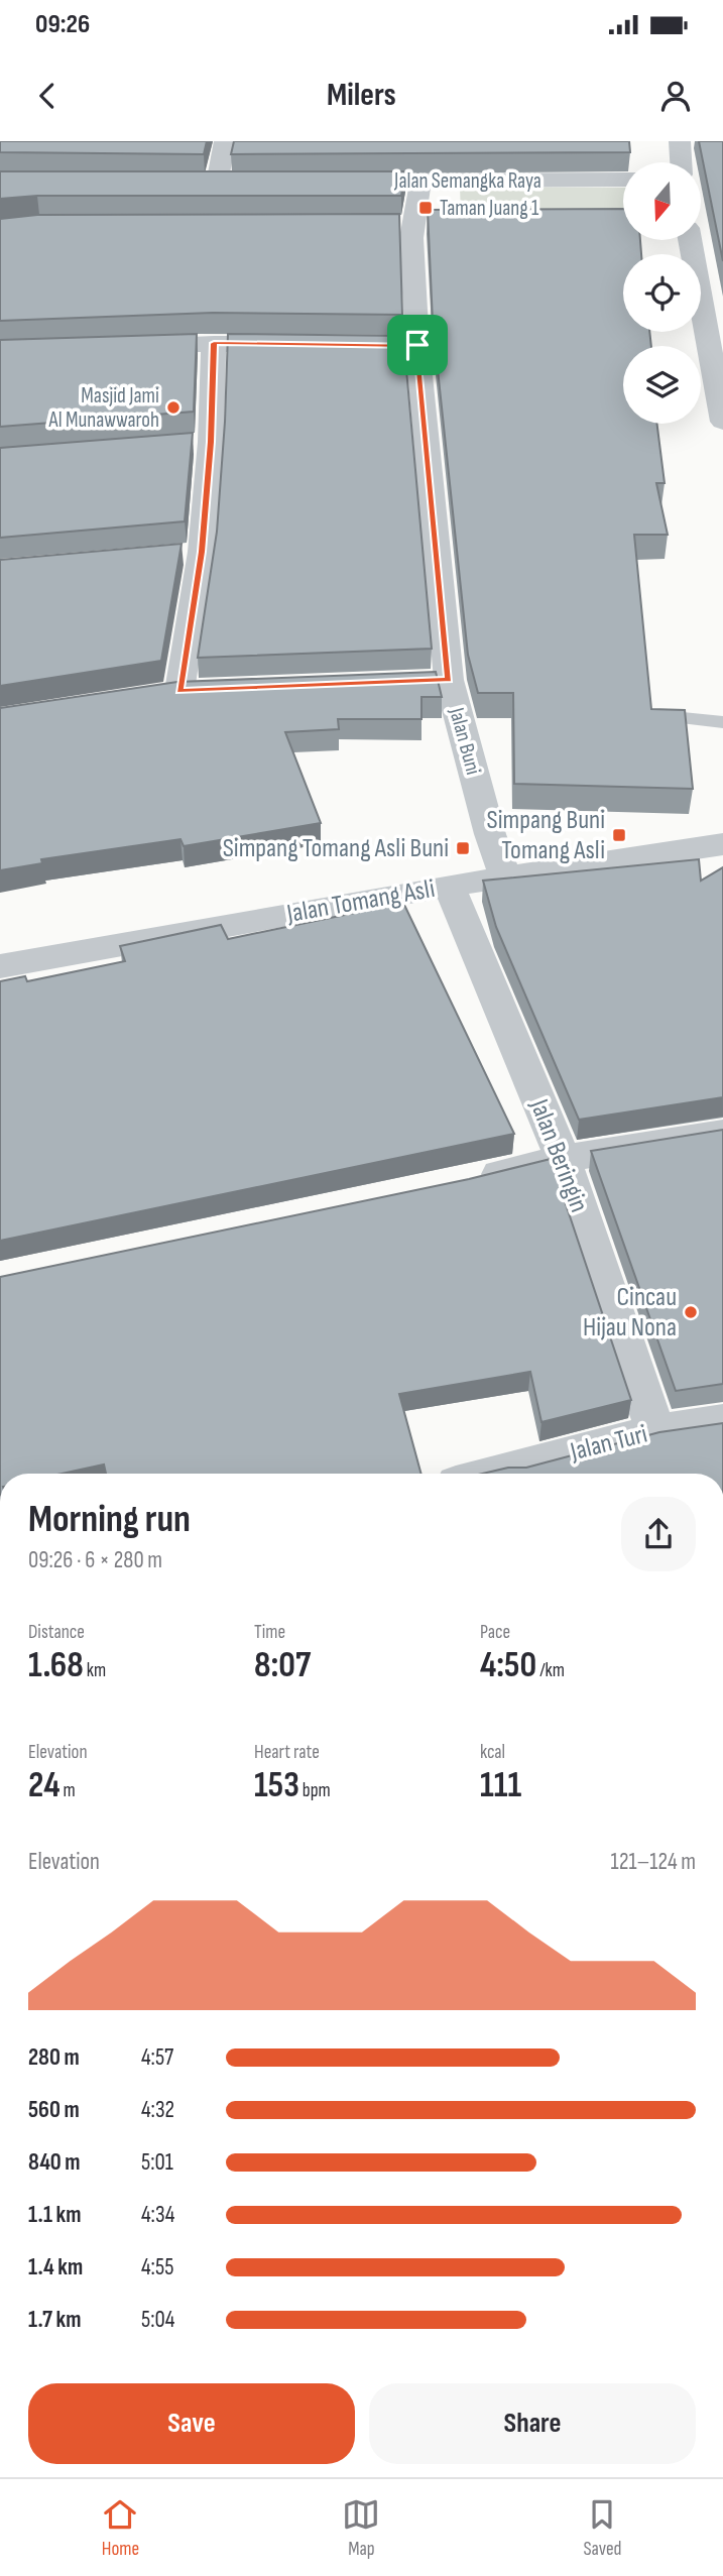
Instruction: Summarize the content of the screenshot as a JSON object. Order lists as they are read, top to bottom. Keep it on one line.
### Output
{"streets":{"street":["Jalan Semangka Raya","Jalan Buni","Jalan Tomang Asli","Jalan Beringin","Jalan Turi"]},"crossings":[["Jalan Semangka Raya","Jalan Buni"],["Jalan Buni","Jalan Tomang Asli"],["Jalan Tomang Asli","Jalan Beringin"],["Jalan Beringin","Jalan Turi"]],"places":{"transit":["Taman Juang 1","Simpang Buni Tomang Asli","Simpang Tomang Asli Buni"],"other":["Masjid Jami Al Munawwaroh","Cincau Hijau Nona"]},"north":"bottom","page":{"status":"09:26","header":"Milers","heading":["Morning run","09:26 · 6 × 280 m"],"stats":[["Distance","1.68 km"],["Time","8:07"],["Pace","4:50 /km"],["Elevation","24 m"],["Heart rate","153 bpm"],["kcal","111"]],"chart":["Elevation","121–124 m"],"list":[{"name":"280 m","note":"4:57"},{"name":"560 m","note":"4:32"},{"name":"840 m","note":"5:01"},{"name":"1.1 km","note":"4:34"},{"name":"1.4 km","note":"4:55"},{"name":"1.7 km","note":"5:04"}],"buttons":["Save","Share"],"tabs":["Home","Map","Saved"]}}
